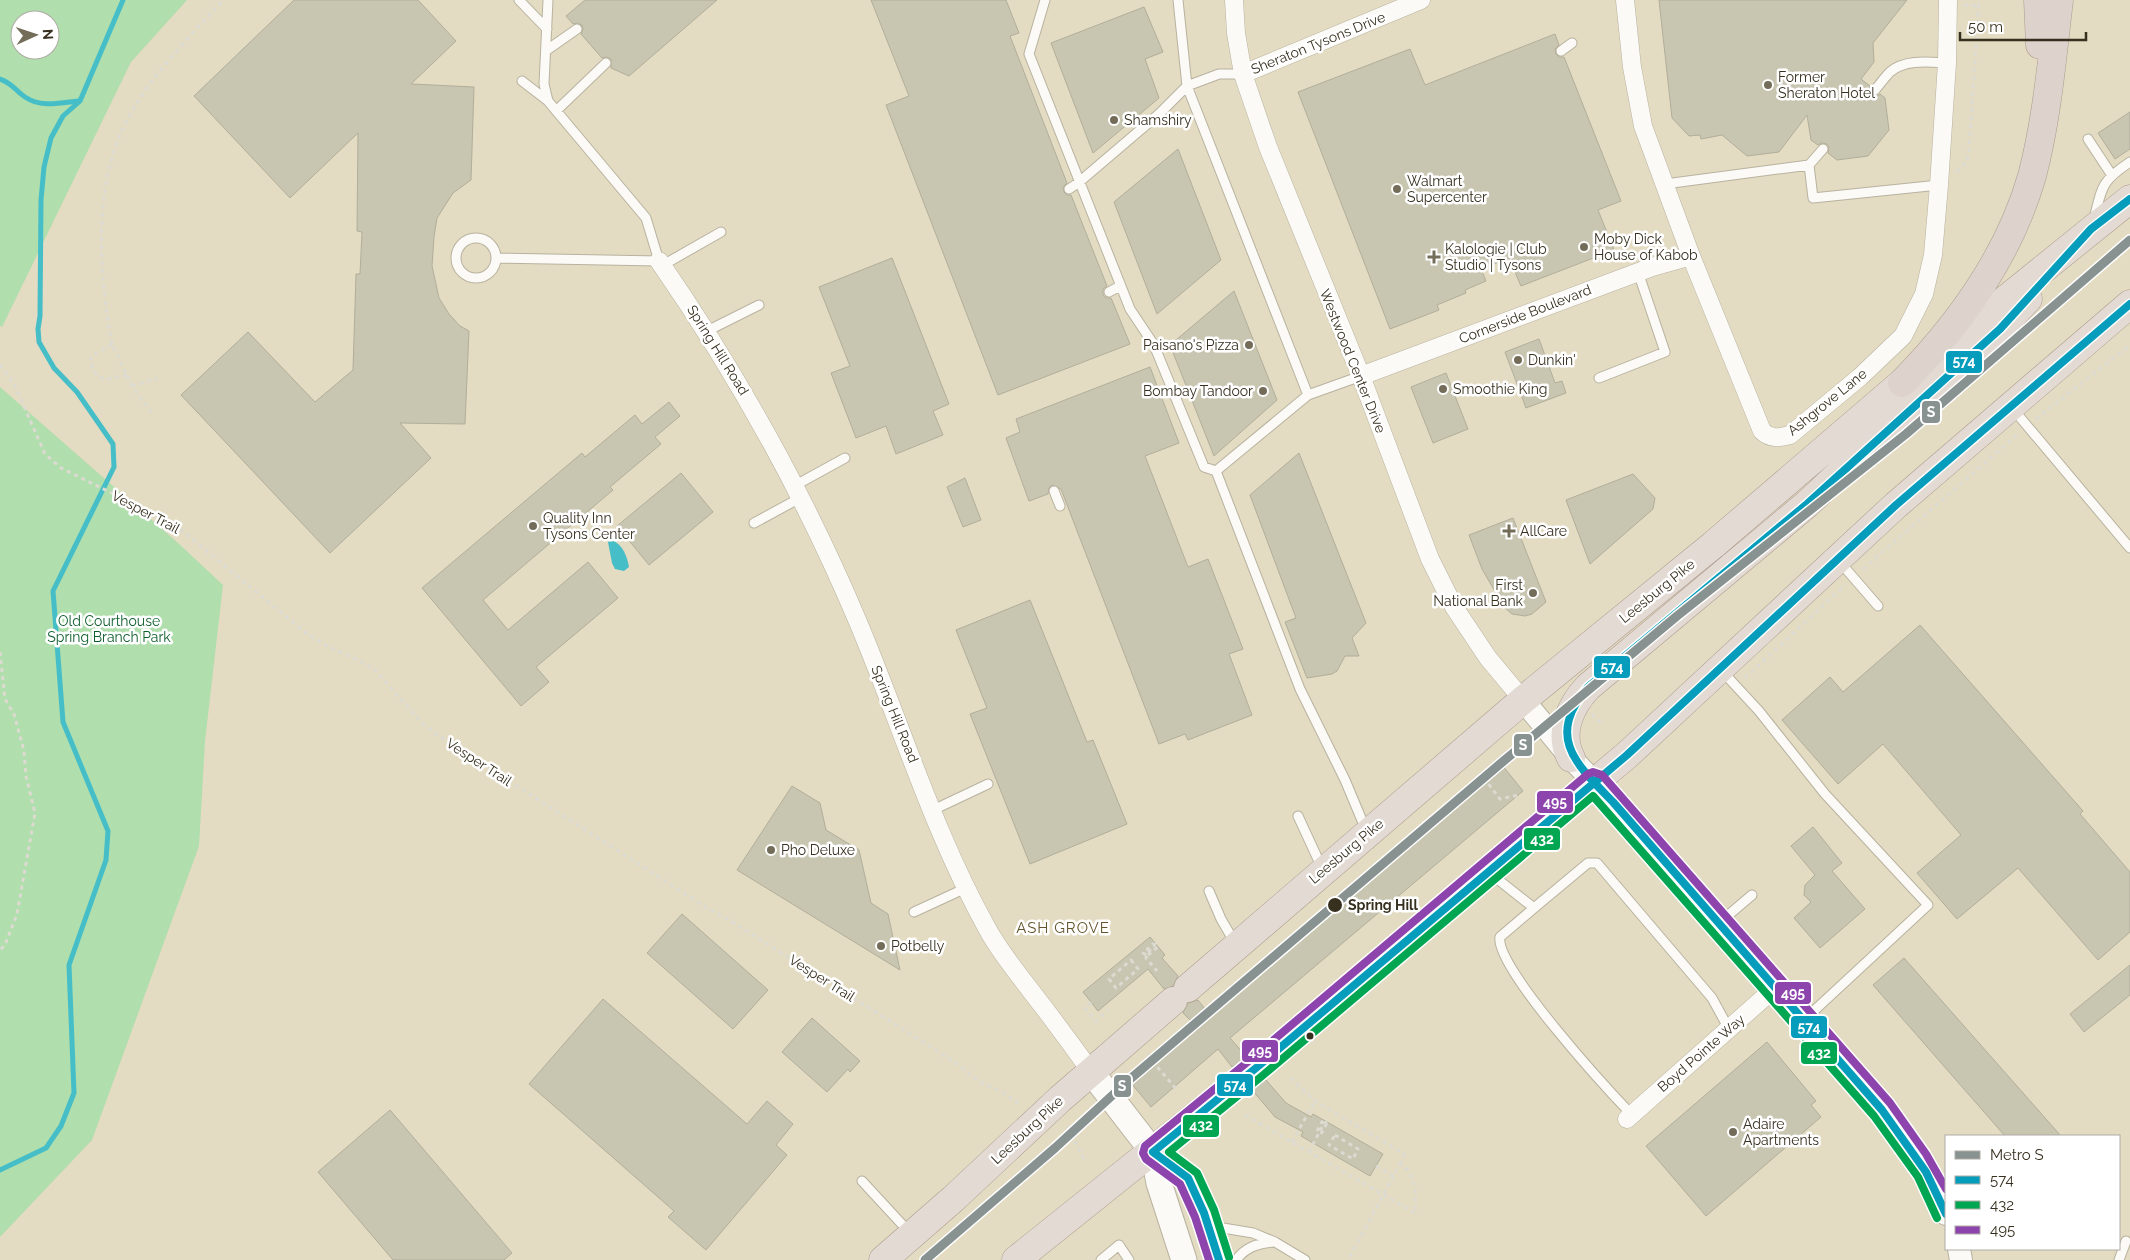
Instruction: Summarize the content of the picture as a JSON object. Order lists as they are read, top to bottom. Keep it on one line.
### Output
{"streets":{"highway":["Leesburg Pike"],"main road":["Spring Hill Road"],"street":["Sheraton Tysons Drive","Cornerside Boulevard","Westwood Center Drive","Ashgrove Lane","Boyd Pointe Way"],"path":["Vesper Trail"]},"crossings":[["Sheraton Tysons Drive","Westwood Center Drive"],["Cornerside Boulevard","Westwood Center Drive"],["Cornerside Boulevard","Ashgrove Lane"],["Spring Hill Road","Leesburg Pike"],["Westwood Center Drive","Leesburg Pike"]],"districts":["ASH GROVE"],"parks":["Old Courthouse Spring Branch Park"],"places":{"other":["Former Sheraton Hotel","Shamshiry","Walmart Supercenter","Moby Dick House of Kabob","Paisano's Pizza","Dunkin'","Smoothie King","Bombay Tandoor","Quality Inn Tysons Center","First National Bank","Pho Deluxe","Spring Hill","Potbelly","Adaire Apartments"],"health":["Kalologie | Club Studio | Tysons","AllCare"]},"lines":["transit line 574","metro line S","transit line 495","transit line 432"],"legend":["Metro S","574","432","495"],"scale_bar":"50 m","north":"right"}
